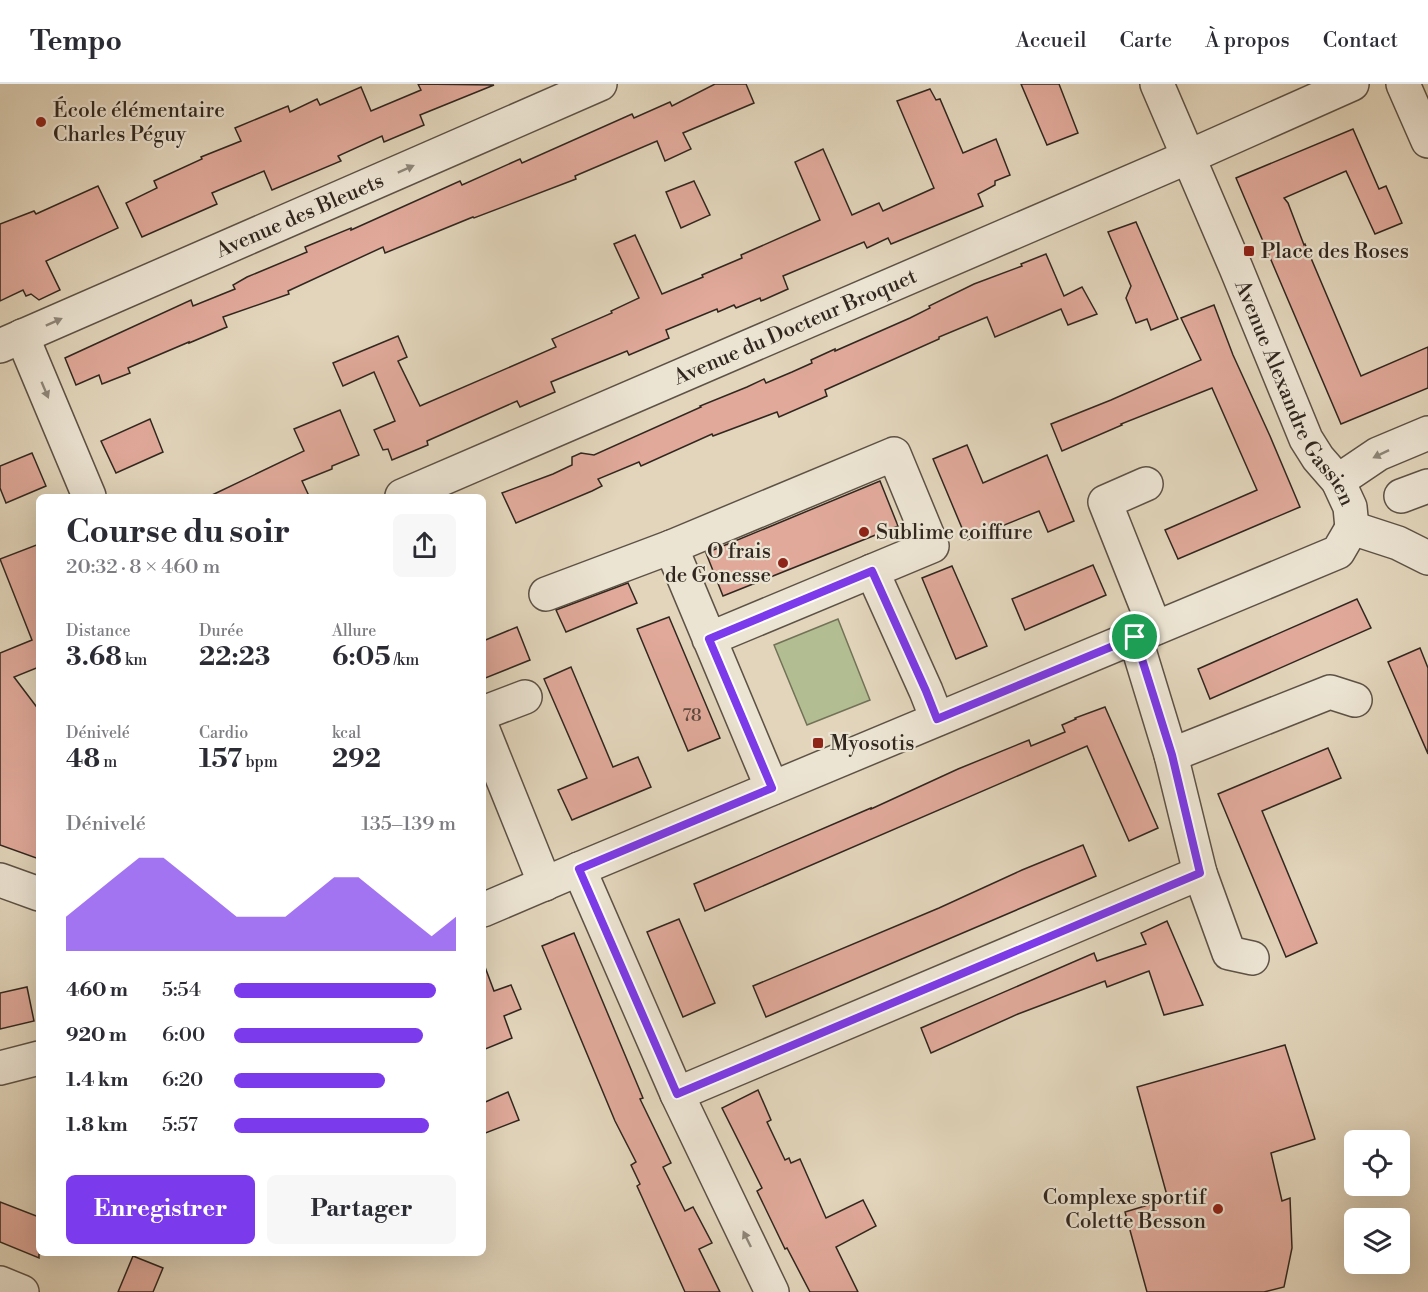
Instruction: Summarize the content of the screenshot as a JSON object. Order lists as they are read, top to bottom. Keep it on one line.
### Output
{"streets":{"street":["Avenue des Bleuets","Avenue du Docteur Broquet","Avenue Alexandre Gassien"]},"crossings":[["Avenue du Docteur Broquet","Avenue Alexandre Gassien"]],"one_way":["Avenue des Bleuets"],"places":{"other":["École élémentaire Charles Péguy","Sublime coiffure","O frais de Gonesse","Complexe sportif Colette Besson"],"transit":["Place des Roses","Myosotis"]},"house_numbers":["78"],"page":{"header":"Tempo","nav":["Accueil","Carte","À propos","Contact"],"heading":["Course du soir","20:32 · 8 × 460 m"],"stats":[["Distance","3.68 km"],["Durée","22:23"],["Allure","6:05 /km"],["Dénivelé","48 m"],["Cardio","157 bpm"],["kcal","292"]],"chart":["Dénivelé","135–139 m"],"list":[{"name":"460 m","note":"5:54"},{"name":"920 m","note":"6:00"},{"name":"1.4 km","note":"6:20"},{"name":"1.8 km","note":"5:57"}],"buttons":["Enregistrer","Partager"]}}
